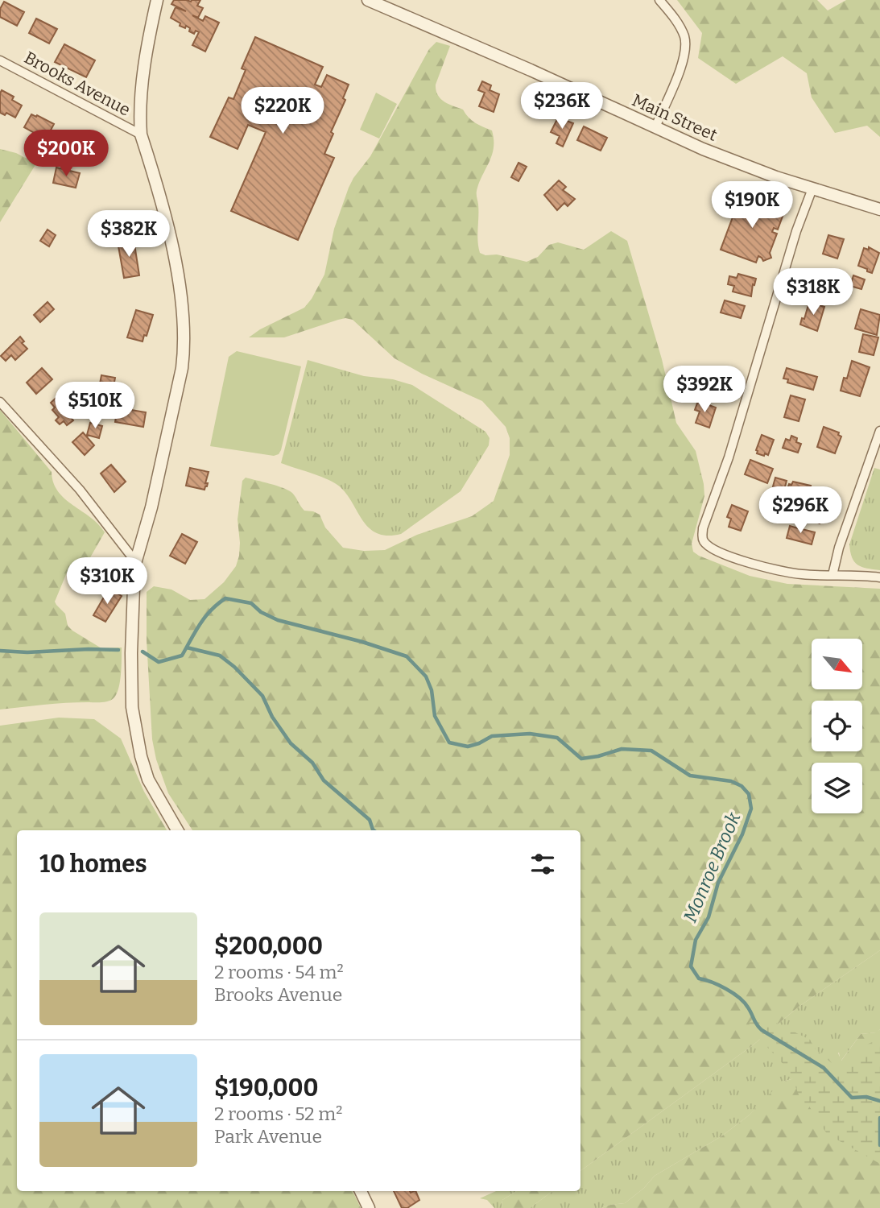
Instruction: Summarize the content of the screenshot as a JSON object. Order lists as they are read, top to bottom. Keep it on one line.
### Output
{"streets":{"street":["Brooks Avenue","Main Street"]},"water":["Monroe Brook"],"north":"bottom right","page":{"price":["$236K","$220K","$200K","$190K","$382K","$318K","$392K","$510K","$296K","$310K"],"heading":"10 homes","list":[{"name":"$200,000","note":"2 rooms · 54 m² · Brooks Avenue"},{"name":"$190,000","note":"2 rooms · 52 m² · Park Avenue"}]}}
